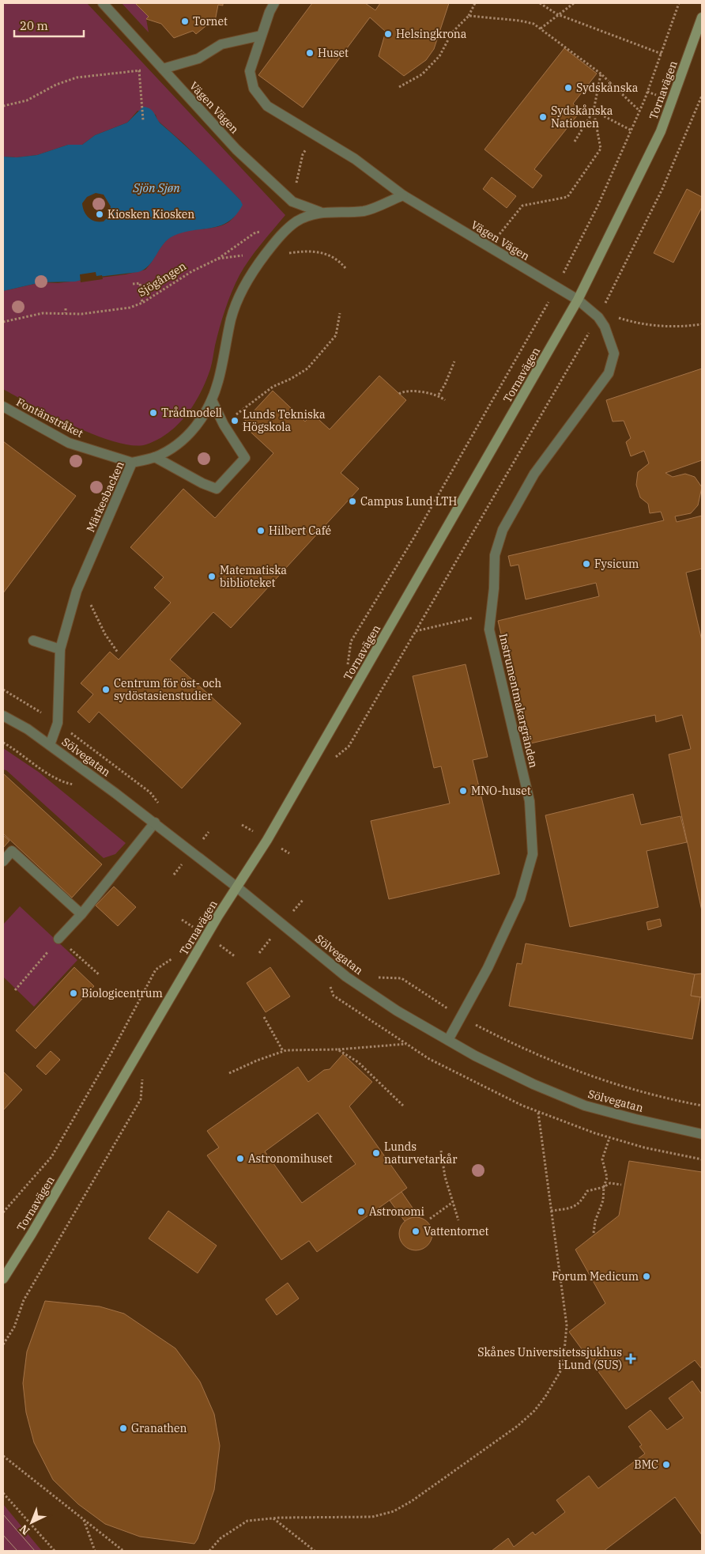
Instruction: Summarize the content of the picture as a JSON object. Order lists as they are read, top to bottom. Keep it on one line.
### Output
{"streets":{"main road":["Tornavägen"],"street":["Vägen Vägen","Fontänstråket","Märkesbacken","Instrumentmakargränden","Sölvegatan"],"path":["Sjögången"]},"crossings":[["Tornavägen","Vägen Vägen"],["Tornavägen","Instrumentmakargränden"],["Tornavägen","Sölvegatan"],["Vägen Vägen","Märkesbacken"],["Vägen Vägen","Instrumentmakargränden"],["Fontänstråket","Märkesbacken"],["Märkesbacken","Sölvegatan"],["Instrumentmakargränden","Sölvegatan"]],"water":["Sjön Sjøn"],"places":{"other":["Tornet","Helsingkrona","Huset","Sydskånska","Sydskånska Nationen","Kiosken Kiosken","Trådmodell","Lunds Tekniska Högskola","Campus Lund LTH","Hilbert Café","Fysicum","Matematiska biblioteket","Centrum för öst- och sydöstasienstudier","MNO-huset","Biologicentrum","Lunds naturvetarkår","Astronomihuset","Astronomi","Vattentornet","Forum Medicum","Granathen","BMC"],"health":["Skånes Universitetssjukhus i Lund (SUS)"]},"scale_bar":"20 m","north":"bottom left"}
